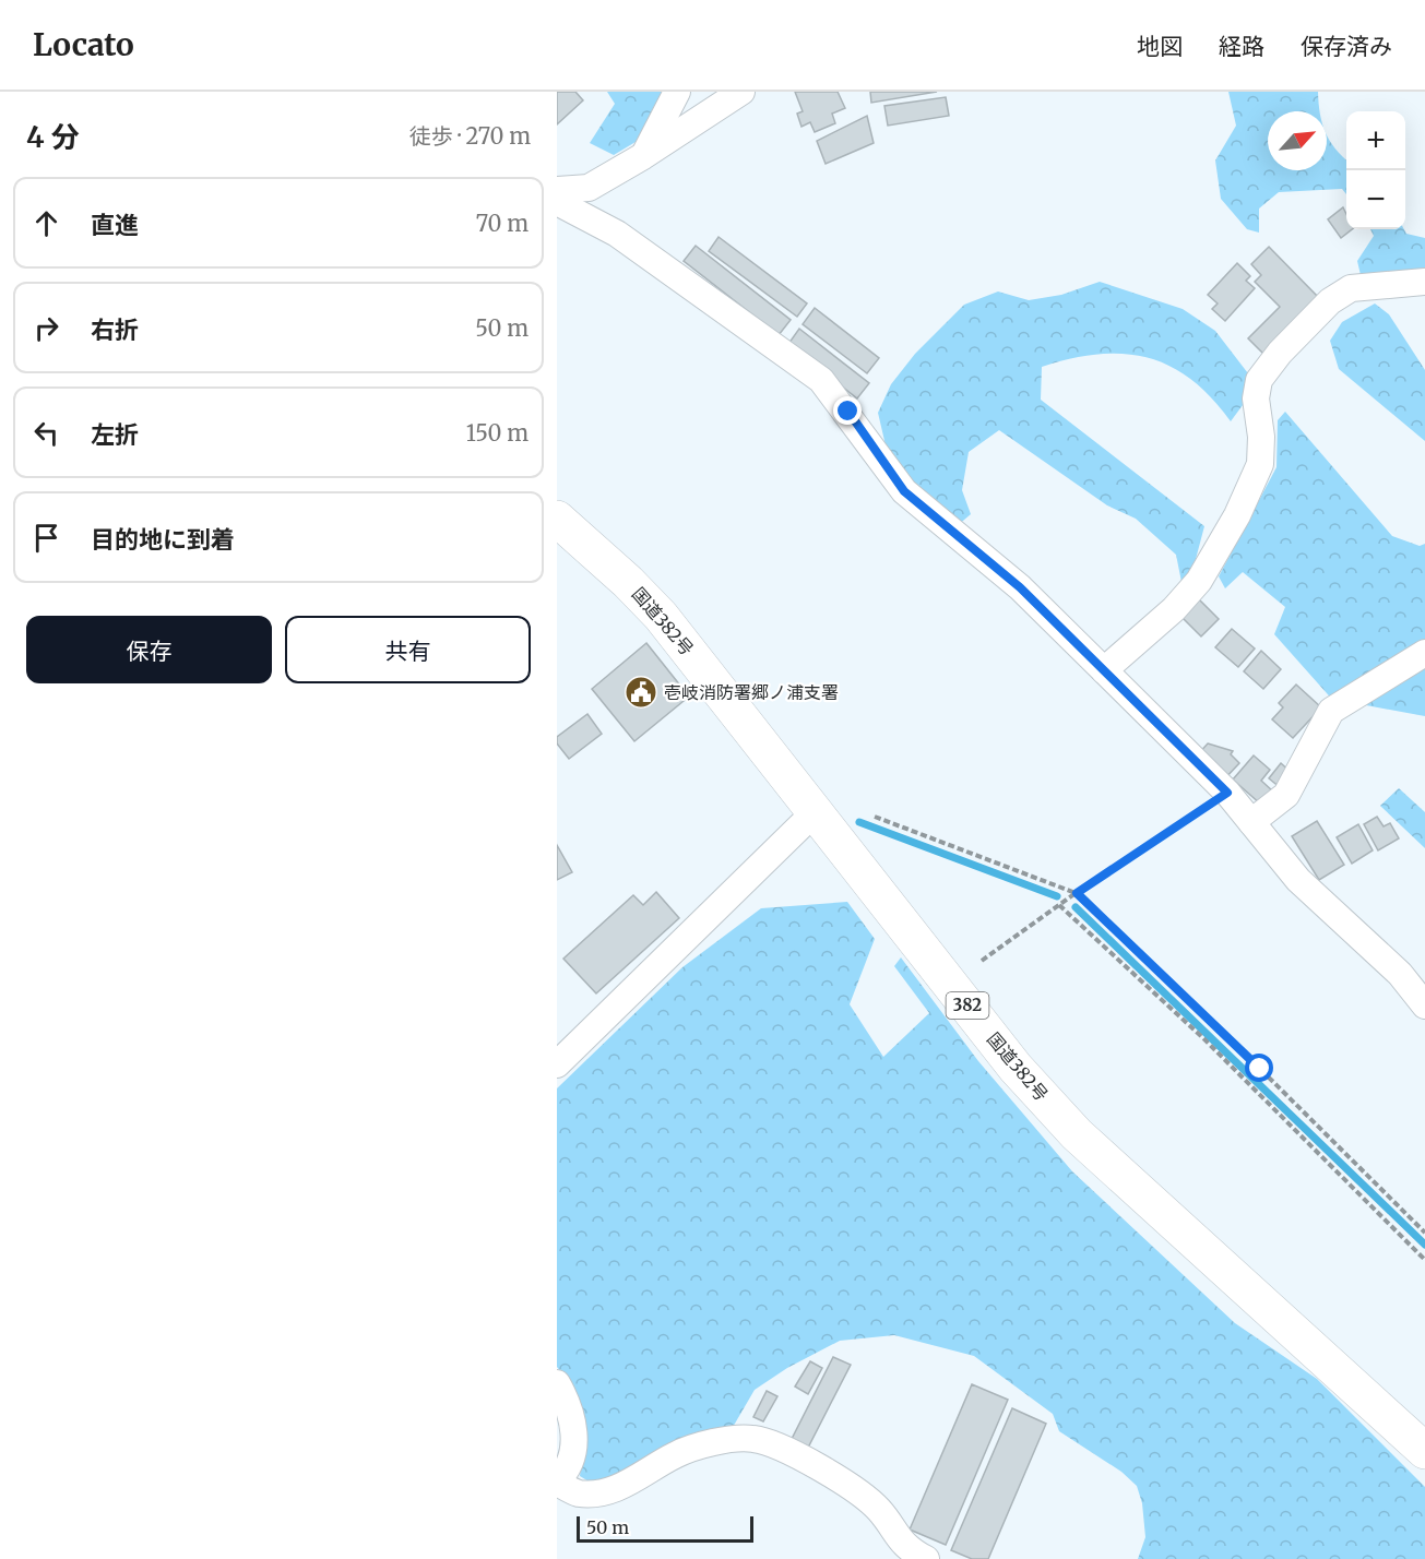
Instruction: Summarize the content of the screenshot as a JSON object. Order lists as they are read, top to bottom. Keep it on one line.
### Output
{"streets":{"highway":["国道382号","382"]},"places":{"public building":["壱岐消防署郷ノ浦支署"]},"scale_bar":"50 m","north":"top right","page":{"header":"Locato","nav":["地図","経路","保存済み"],"heading":["4 分","徒歩 · 270 m"],"map_buttons":["+","−"],"list":[["直進","70 m"],["右折","50 m"],["左折","150 m"],"目的地に到着"],"buttons":["保存","共有"],"scale":"50 m"}}
